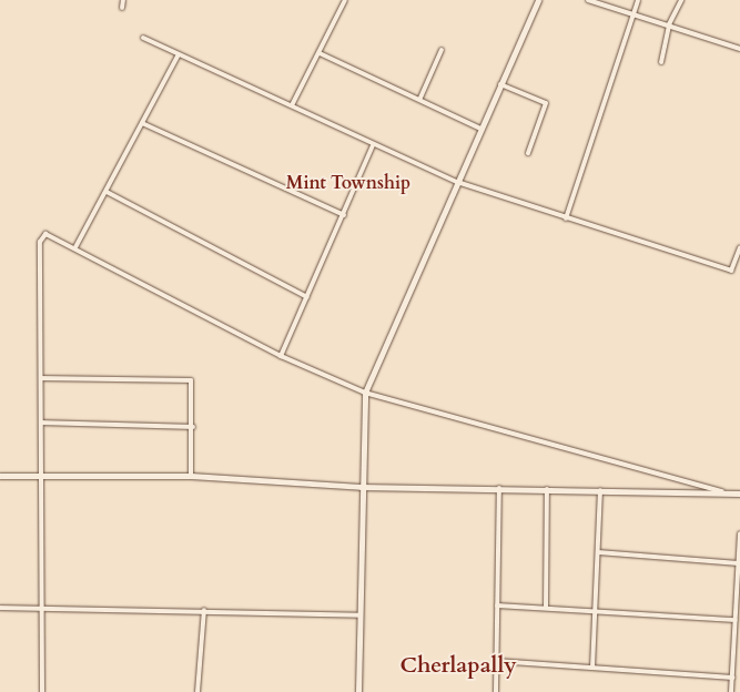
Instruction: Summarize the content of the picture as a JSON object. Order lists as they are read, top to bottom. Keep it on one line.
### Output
{"districts":["Mint Township","Cherlapally"]}
